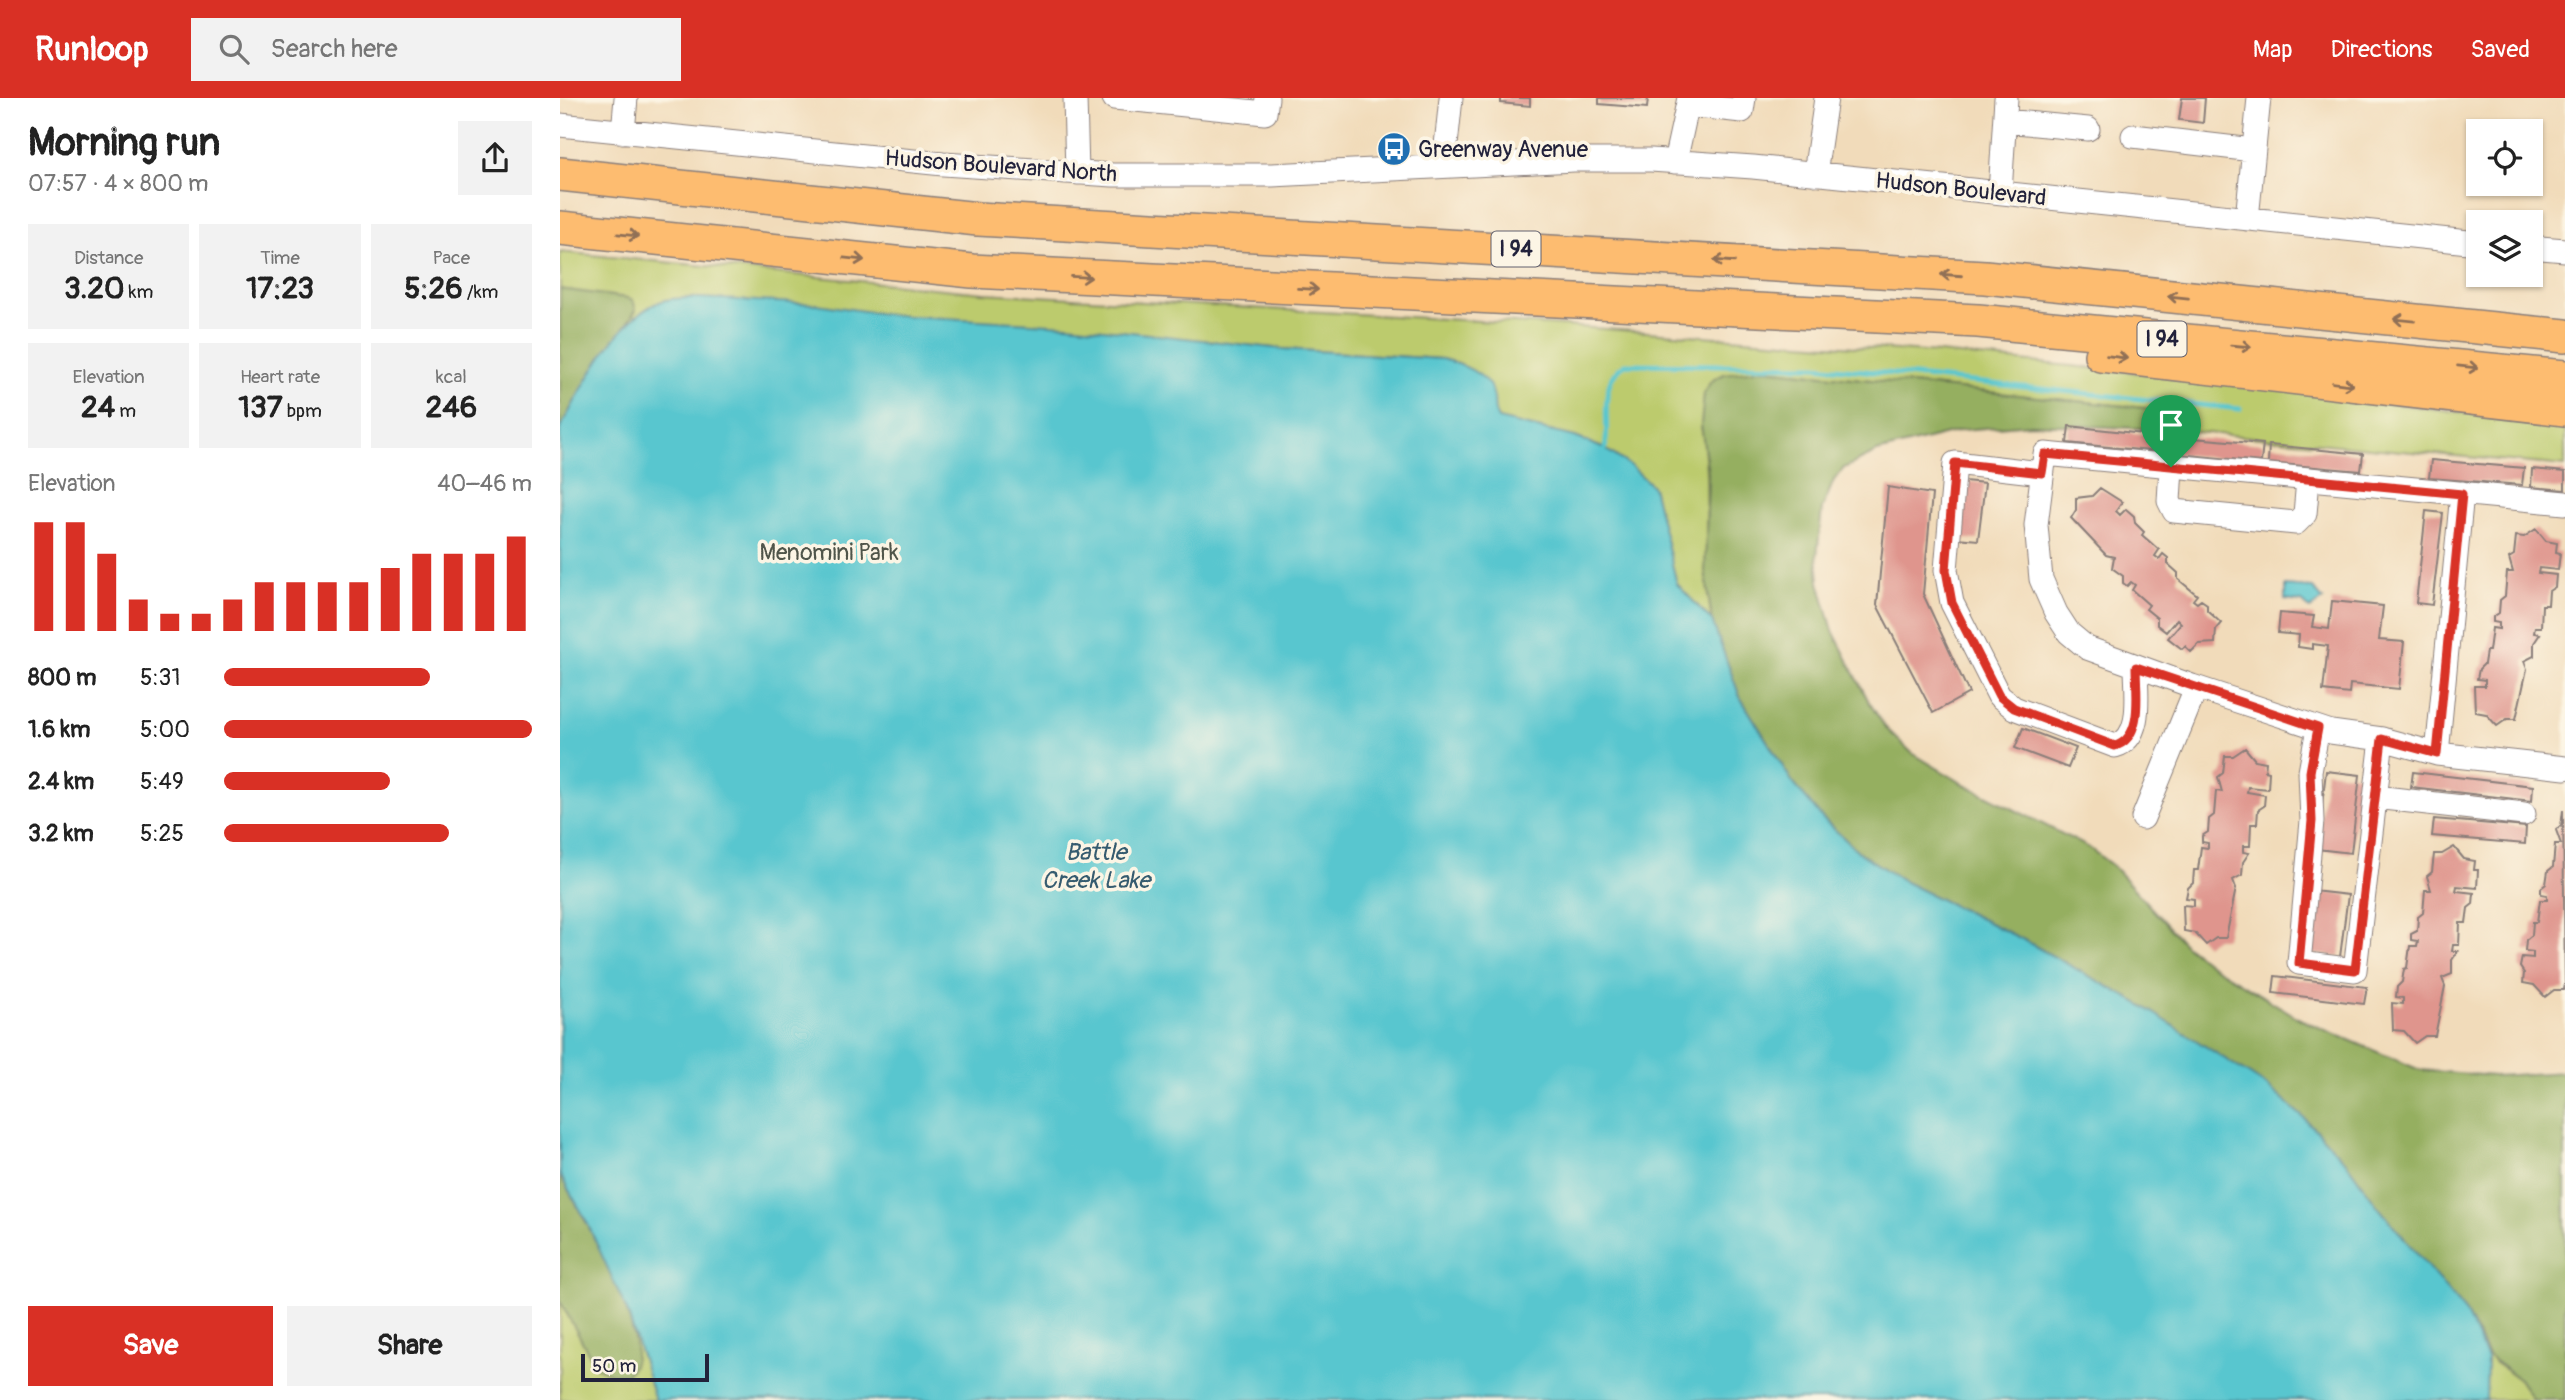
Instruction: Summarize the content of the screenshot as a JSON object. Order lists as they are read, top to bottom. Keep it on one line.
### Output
{"streets":{"highway":["I 94"],"street":["Hudson Boulevard North","Hudson Boulevard"]},"crossings":[["Hudson Boulevard North","Hudson Boulevard"]],"water":["Battle Creek Lake"],"parks":["Menomini Park"],"places":{"bus stop":["Greenway Avenue"]},"scale_bar":"50 m","page":{"header":"Runloop","search":"Search here","nav":["Map","Directions","Saved"],"heading":["Morning run","07:57 · 4 × 800 m"],"stats":[["Distance","3.20 km"],["Time","17:23"],["Pace","5:26 /km"],["Elevation","24 m"],["Heart rate","137 bpm"],["kcal","246"]],"chart":["Elevation","40–46 m"],"list":[{"name":"800 m","note":"5:31"},{"name":"1.6 km","note":"5:00"},{"name":"2.4 km","note":"5:49"},{"name":"3.2 km","note":"5:25"}],"buttons":["Save","Share"],"scale":"50 m"}}
